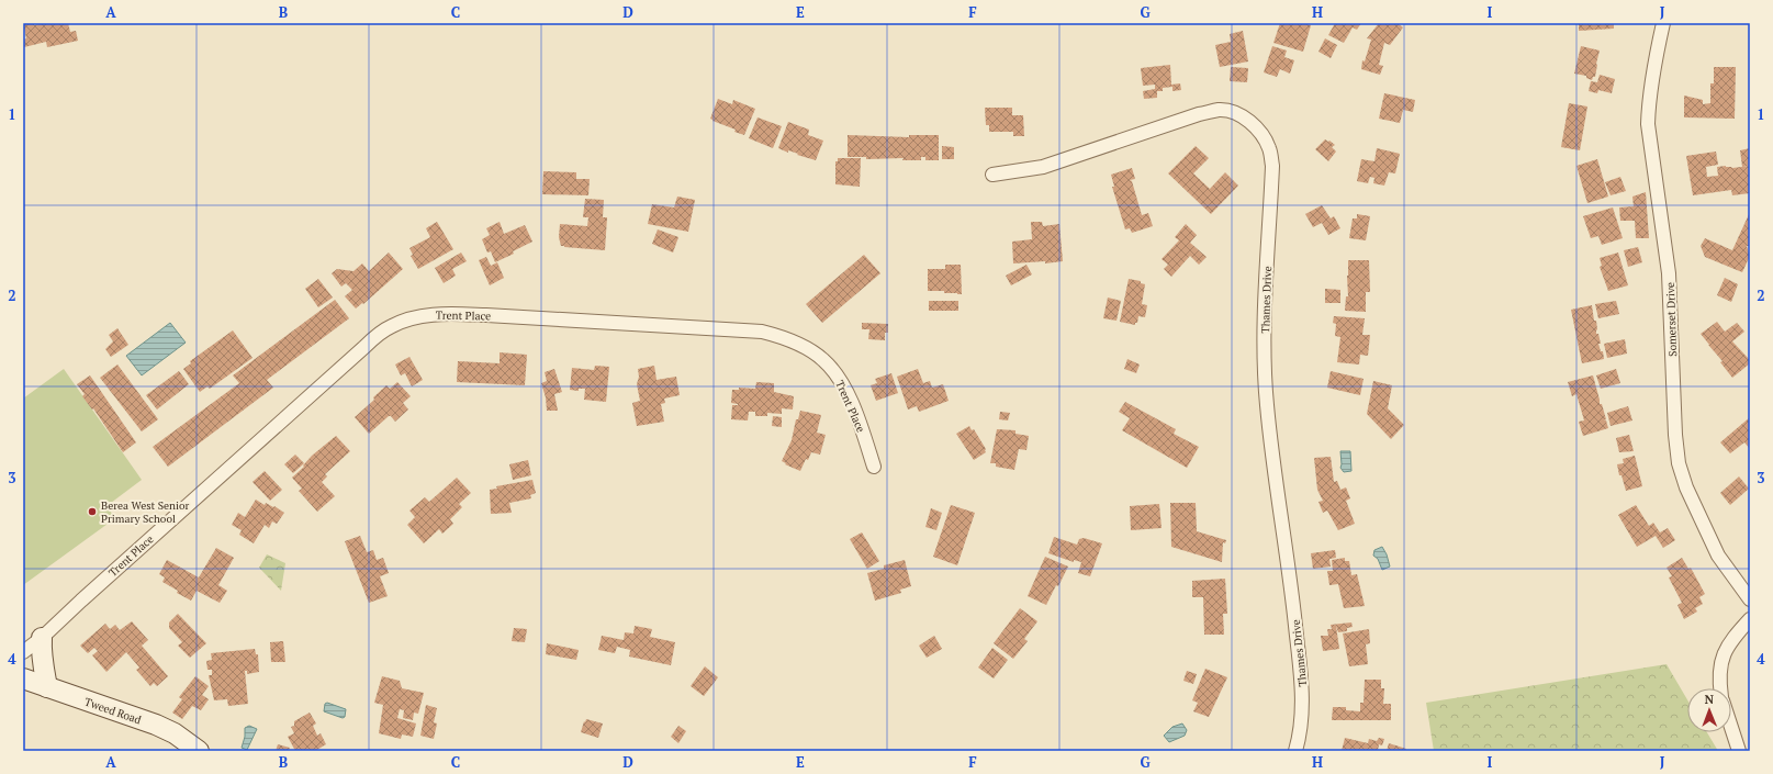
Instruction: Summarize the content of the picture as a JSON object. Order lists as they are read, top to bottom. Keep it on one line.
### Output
{"streets":{"street":["Thames Drive","Trent Place","Somerset Drive","Tweed Road"]},"places":["Berea West Senior Primary School"],"north":"top","grid":{"columns":["A","B","C","D","E","F","G","H","I","J"],"rows":["1","2","3","4"]}}
